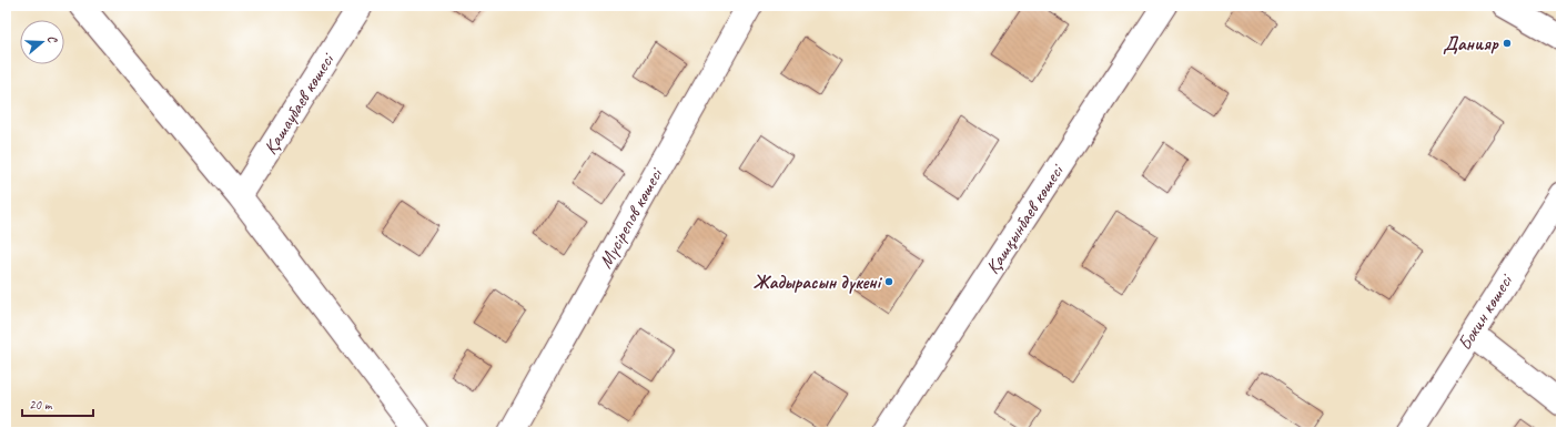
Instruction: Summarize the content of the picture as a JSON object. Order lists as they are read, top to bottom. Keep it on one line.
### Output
{"streets":{"street":["Қашаубаев көшесі","Мүсірепов көшесі","Қашқынбаев көшесі","Бокин көшесі"]},"places":["Данияр","Жадырасын дүкені"],"scale_bar":"20 m","north":"right"}
